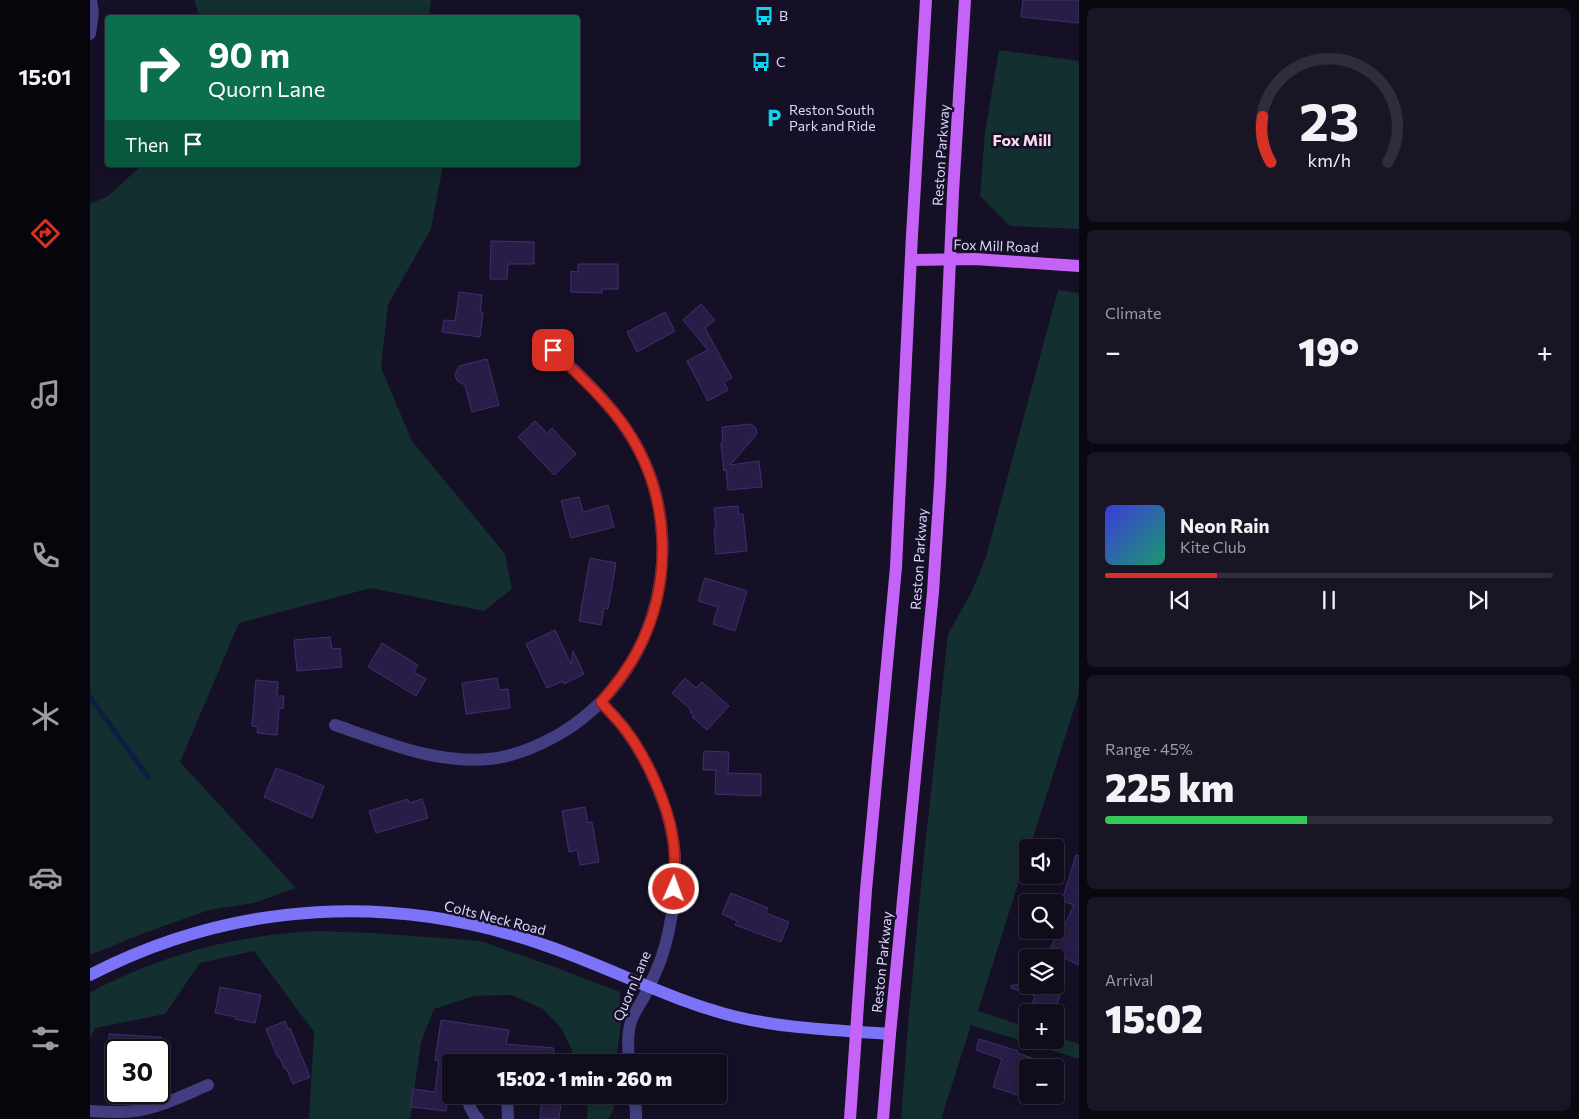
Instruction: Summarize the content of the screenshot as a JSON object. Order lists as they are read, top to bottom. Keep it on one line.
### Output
{"streets":{"main road":["Reston Parkway","Fox Mill Road"],"street":["Colts Neck Road","Quorn Lane"]},"crossings":[["Reston Parkway","Fox Mill Road"],["Reston Parkway","Colts Neck Road"],["Colts Neck Road","Quorn Lane"]],"districts":["Fox Mill"],"places":{"bus stop":["B","C"],"parking":["Reston South Park and Ride"]},"page":{"tabs":"15:01","turn":["90 m","Quorn Lane"],"then":"Then","tile":["Climate",["Range · 45%","225 km"],["Arrival","15:02"]],"heat":["−","19°","+"],"song":["Neon Rain","Kite Club"],"map_buttons":["+","−"],"limit":"30","trip":"15:02 · 1 min · 260 m","gauge":["23","km/h"]}}
